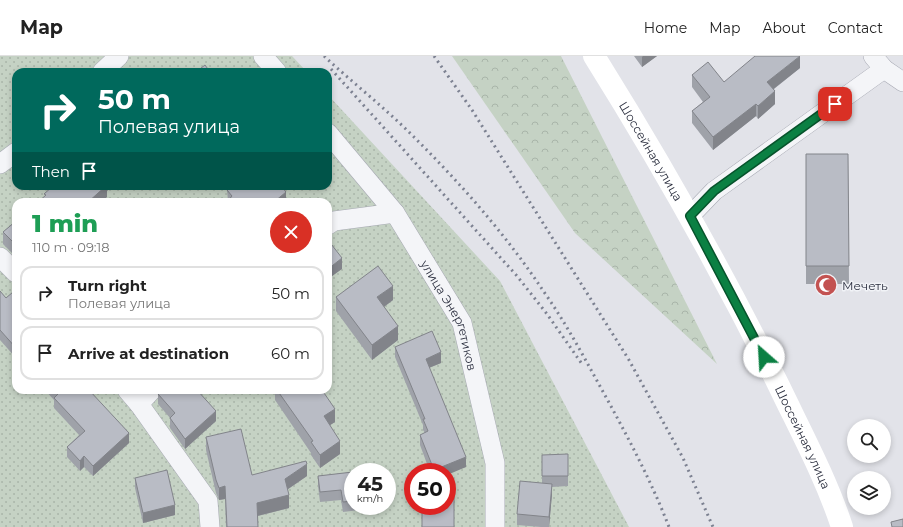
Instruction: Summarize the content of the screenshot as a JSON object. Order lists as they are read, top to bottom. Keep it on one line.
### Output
{"streets":{"main road":["Шоссейная улица"],"street":["улица Энергетиков"]},"places":{"mosque":["Мечеть"]},"page":{"header":"Map","nav":["Home","Map","About","Contact"],"turn":["50 m","Полевая улица"],"then":"Then","heading":["1 min","110 m · 09:18"],"list":[{"name":"Turn right","note":"Полевая улица","value":"50 m"},{"name":"Arrive at destination","value":"60 m"}],"speed":"45 km/h","limit":"50"}}
